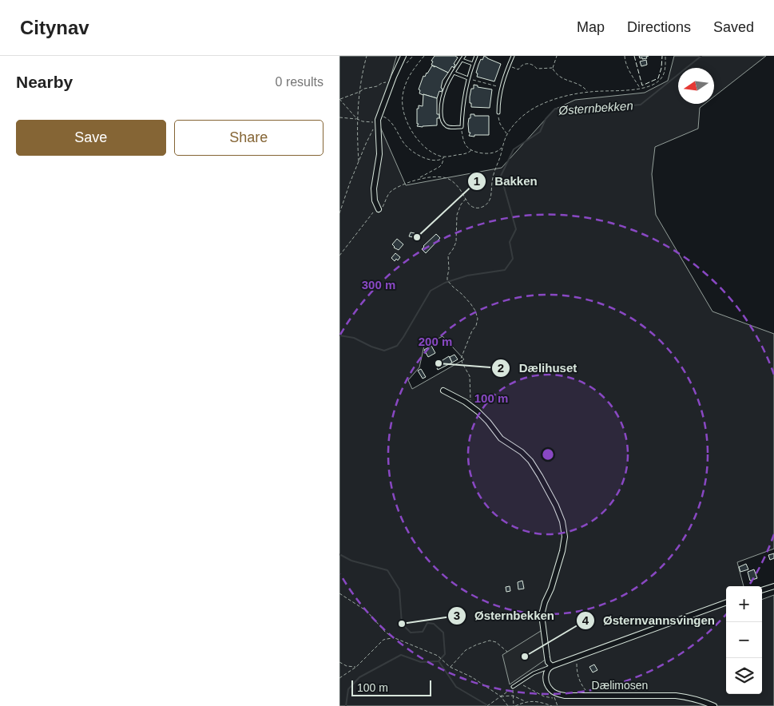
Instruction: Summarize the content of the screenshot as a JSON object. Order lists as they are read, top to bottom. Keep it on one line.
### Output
{"streets":{"street":["Dælimosen"]},"water":["Østernbekken"],"places":["Bakken","Dælihuset","Østernbekken","Østernvannsvingen"],"scale_bar":"100 m","north":"left","page":{"header":"Citynav","nav":["Map","Directions","Saved"],"heading":["Nearby","0 results"],"buttons":["Save","Share"],"map_buttons":["+","−"],"scale":"100 m"},"rings":["300 m","200 m","100 m"]}
